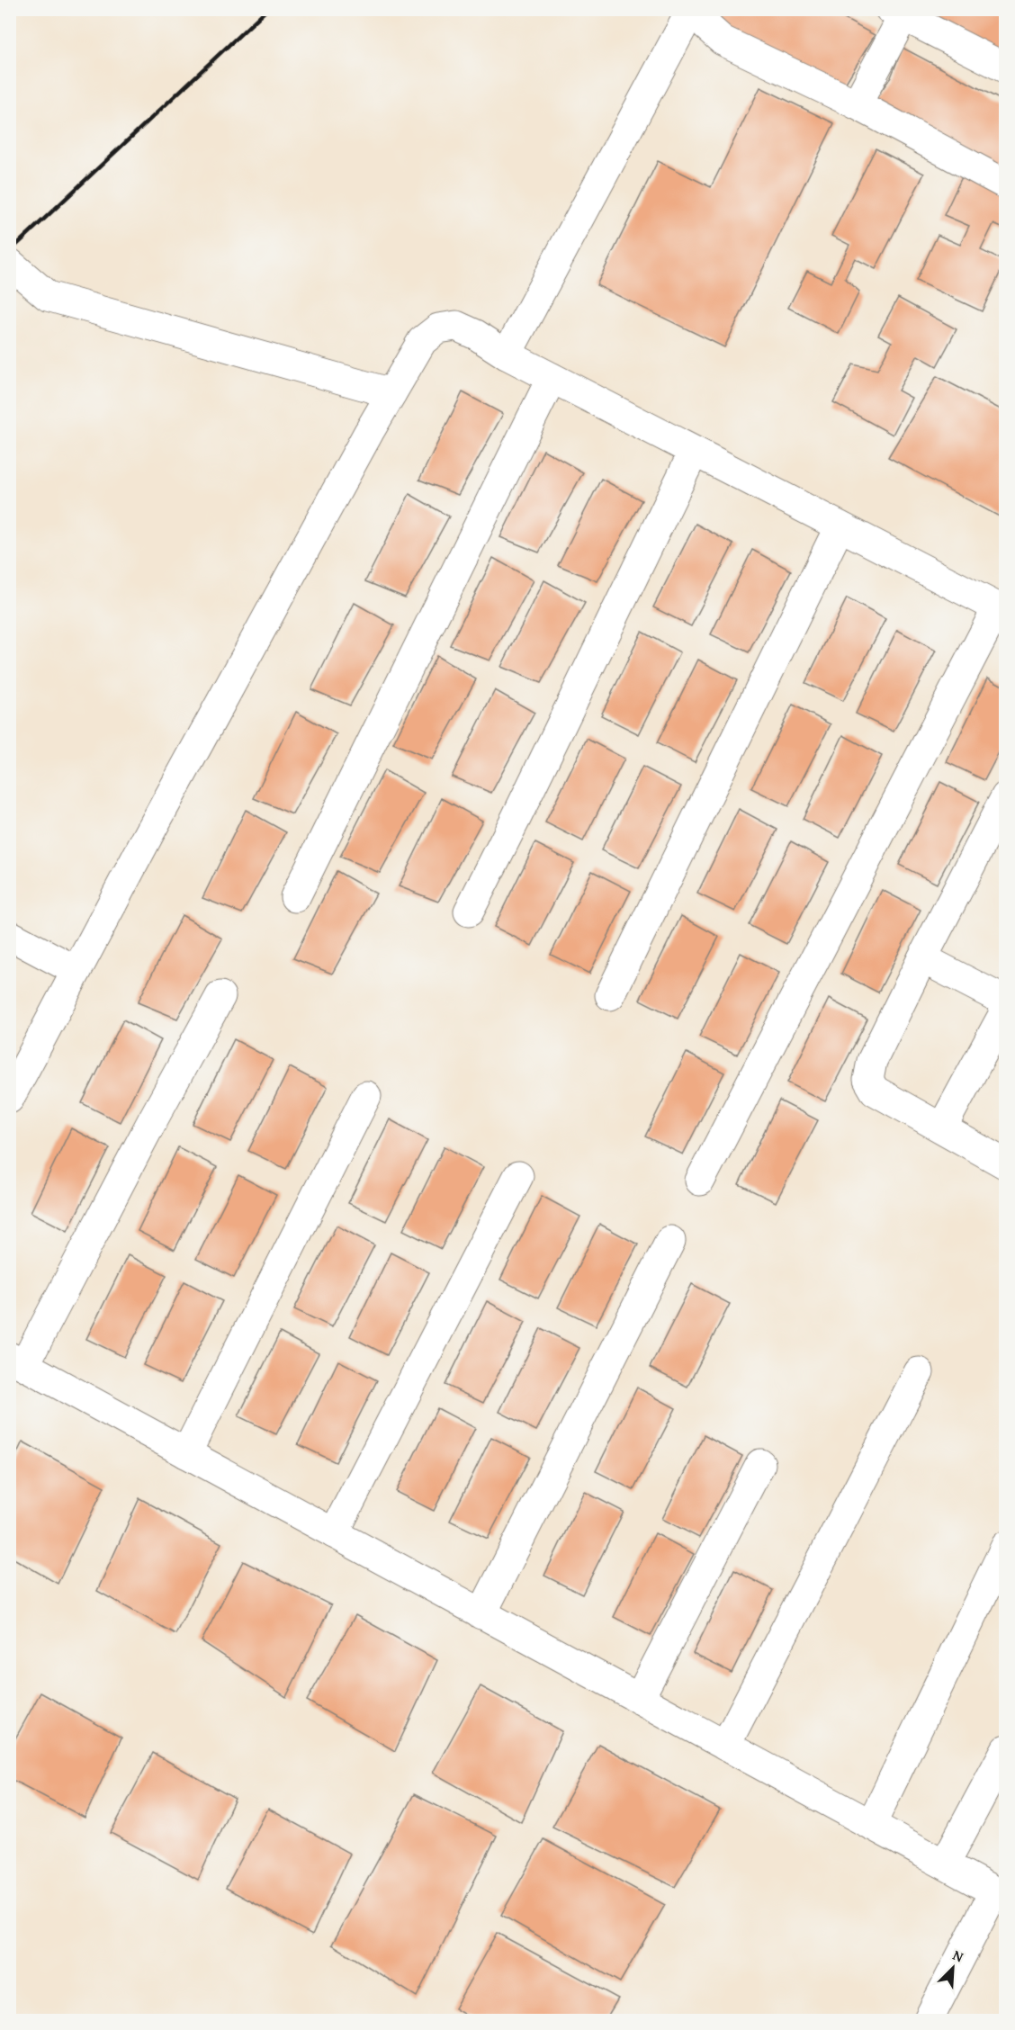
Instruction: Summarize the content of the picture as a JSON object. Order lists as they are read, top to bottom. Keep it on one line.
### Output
{"north":"top right"}
